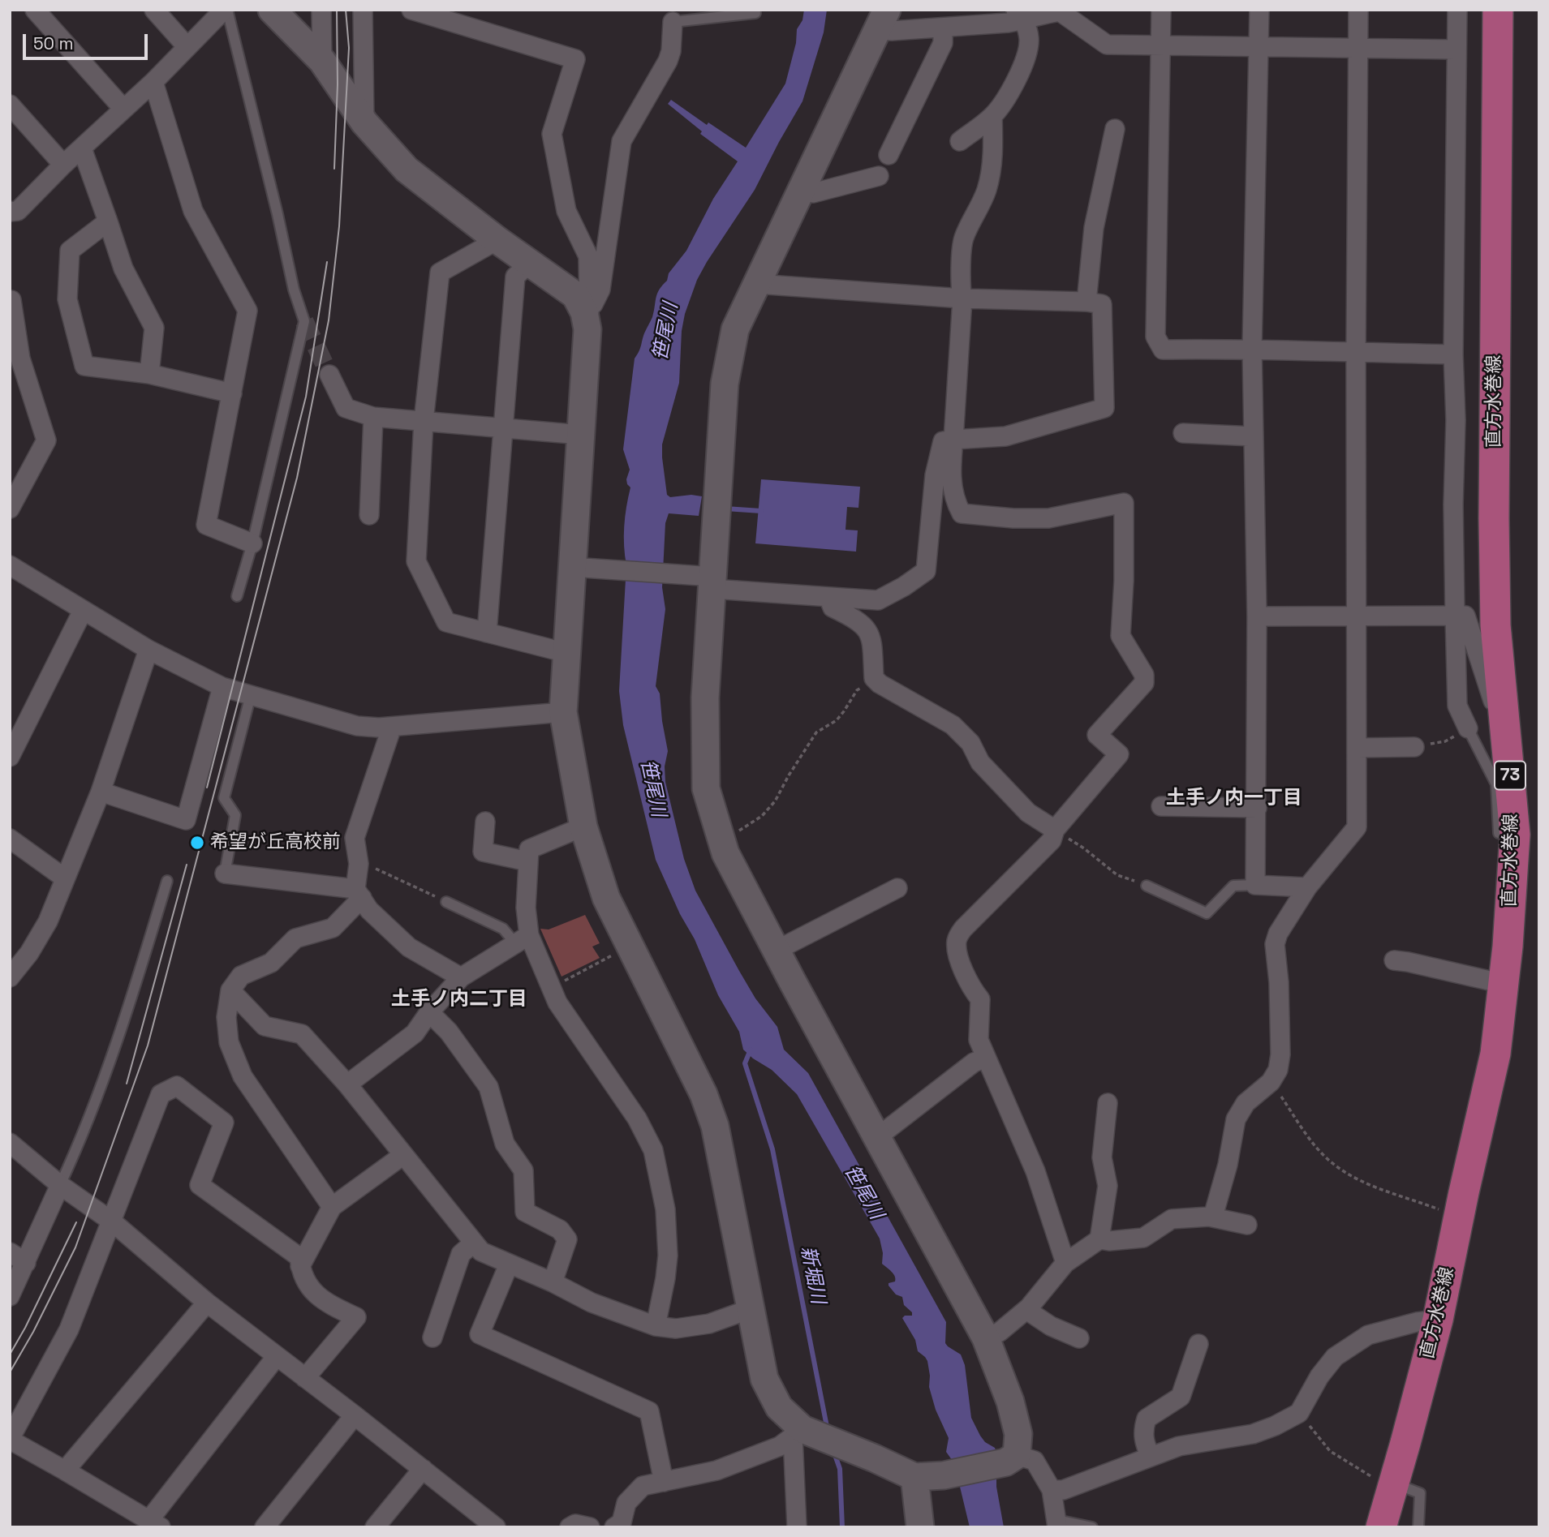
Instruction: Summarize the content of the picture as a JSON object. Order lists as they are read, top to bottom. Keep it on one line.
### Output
{"streets":{"main road":["直方水巻線","73"]},"districts":["土手ノ内一丁目","土手ノ内二丁目"],"water":["笹尾川","新堀川"],"places":["希望が丘高校前"],"scale_bar":"50 m"}
